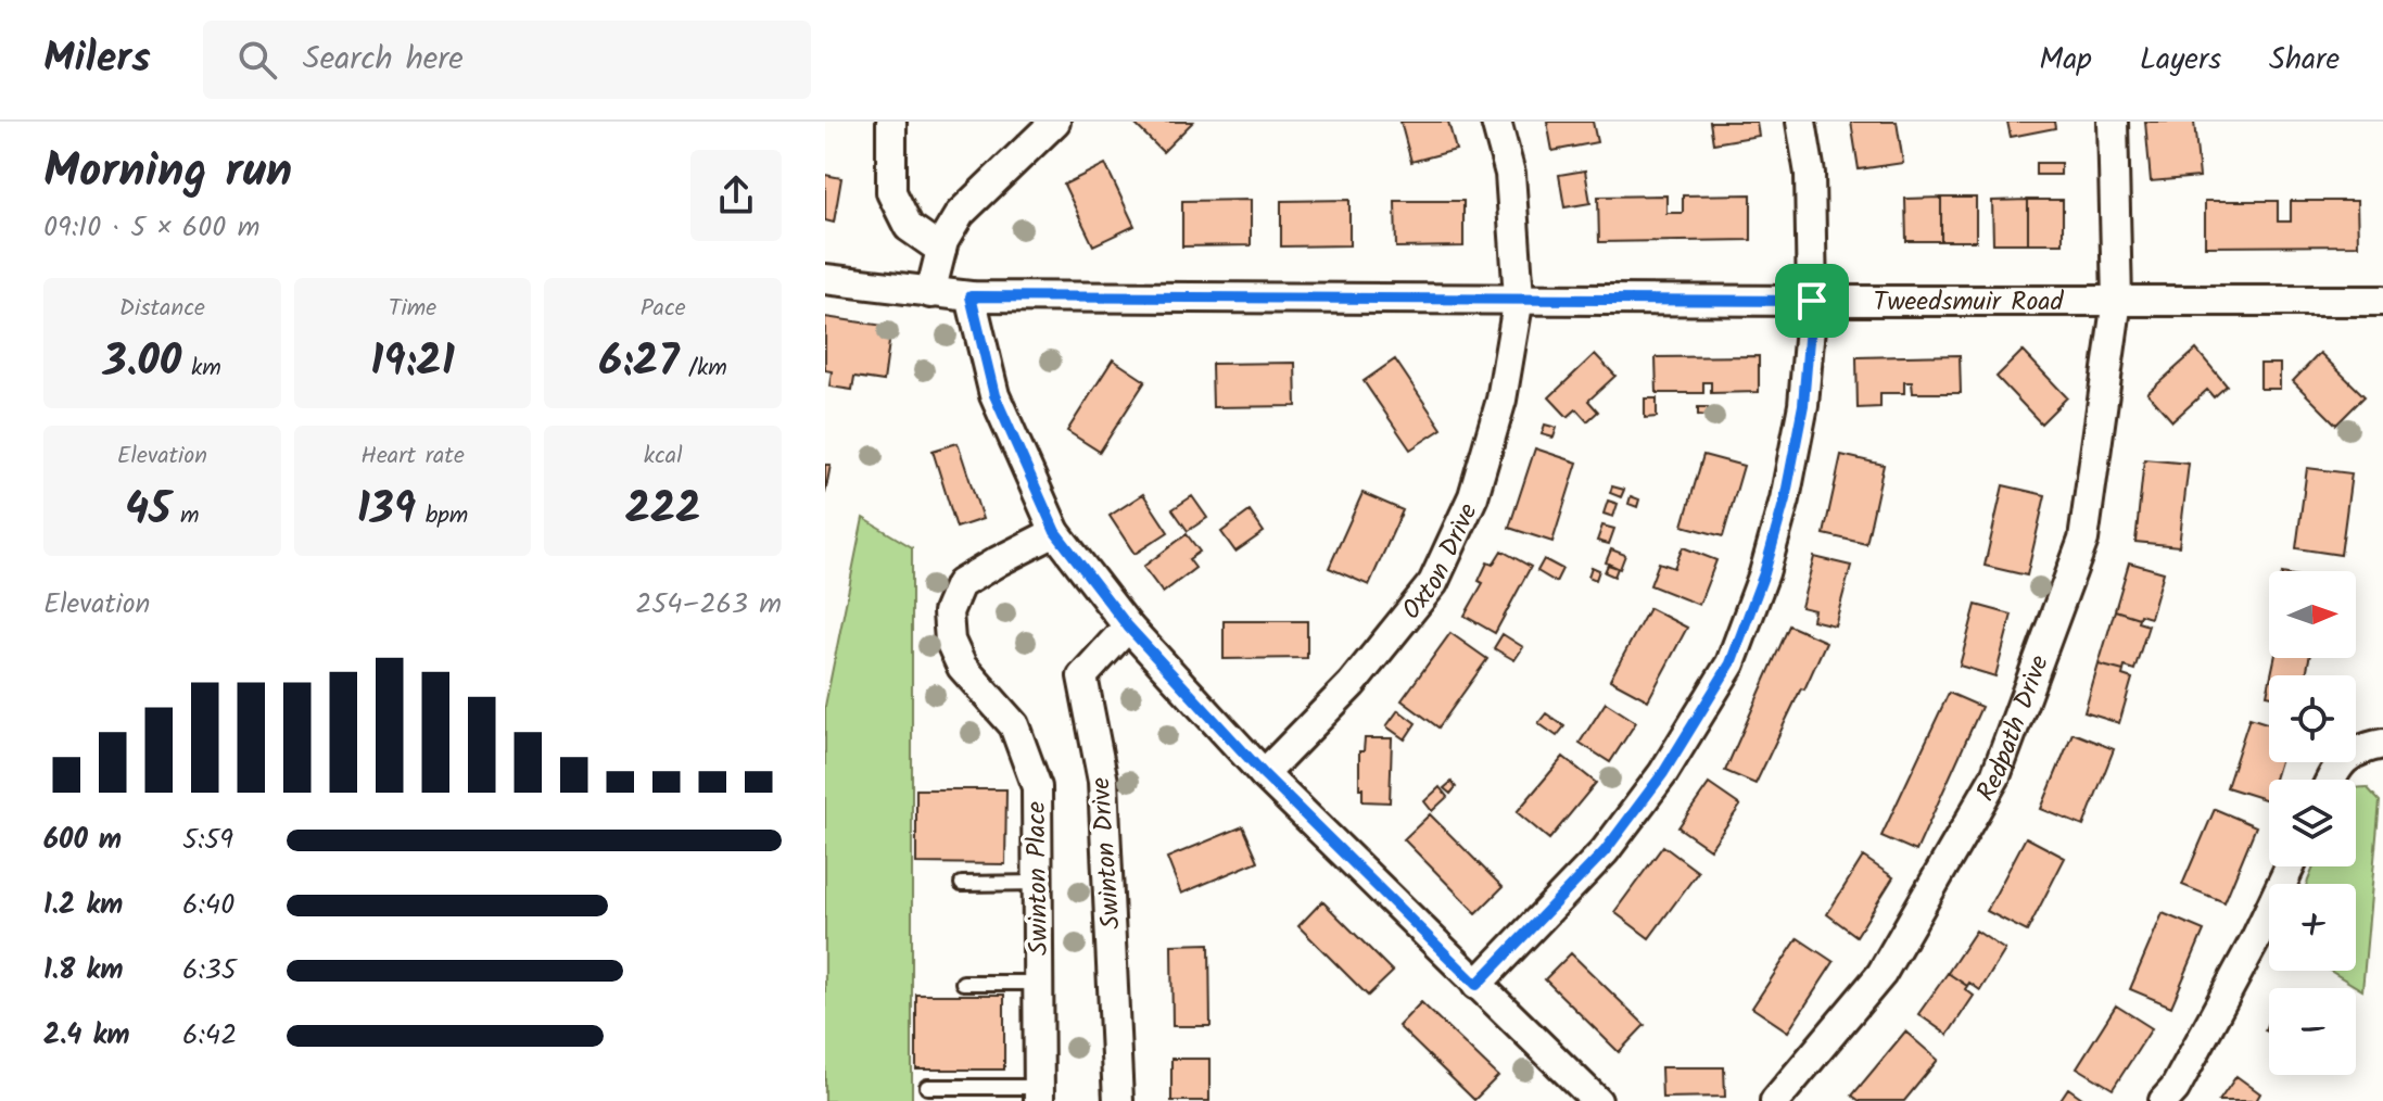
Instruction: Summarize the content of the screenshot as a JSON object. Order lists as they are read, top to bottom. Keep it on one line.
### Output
{"streets":{"street":["Tweedsmuir Road","Oxton Drive","Redpath Drive","Swinton Drive","Swinton Place"]},"crossings":[["Tweedsmuir Road","Oxton Drive"],["Tweedsmuir Road","Redpath Drive"]],"north":"right","page":{"header":"Milers","search":"Search here","nav":["Map","Layers","Share"],"heading":["Morning run","09:10 · 5 × 600 m"],"stats":[["Distance","3.00 km"],["Time","19:21"],["Pace","6:27 /km"],["Elevation","45 m"],["Heart rate","139 bpm"],["kcal","222"]],"chart":["Elevation","254–263 m"],"map_buttons":["+","−"],"list":[{"name":"600 m","note":"5:59"},{"name":"1.2 km","note":"6:40"},{"name":"1.8 km","note":"6:35"},{"name":"2.4 km","note":"6:42"}]}}
